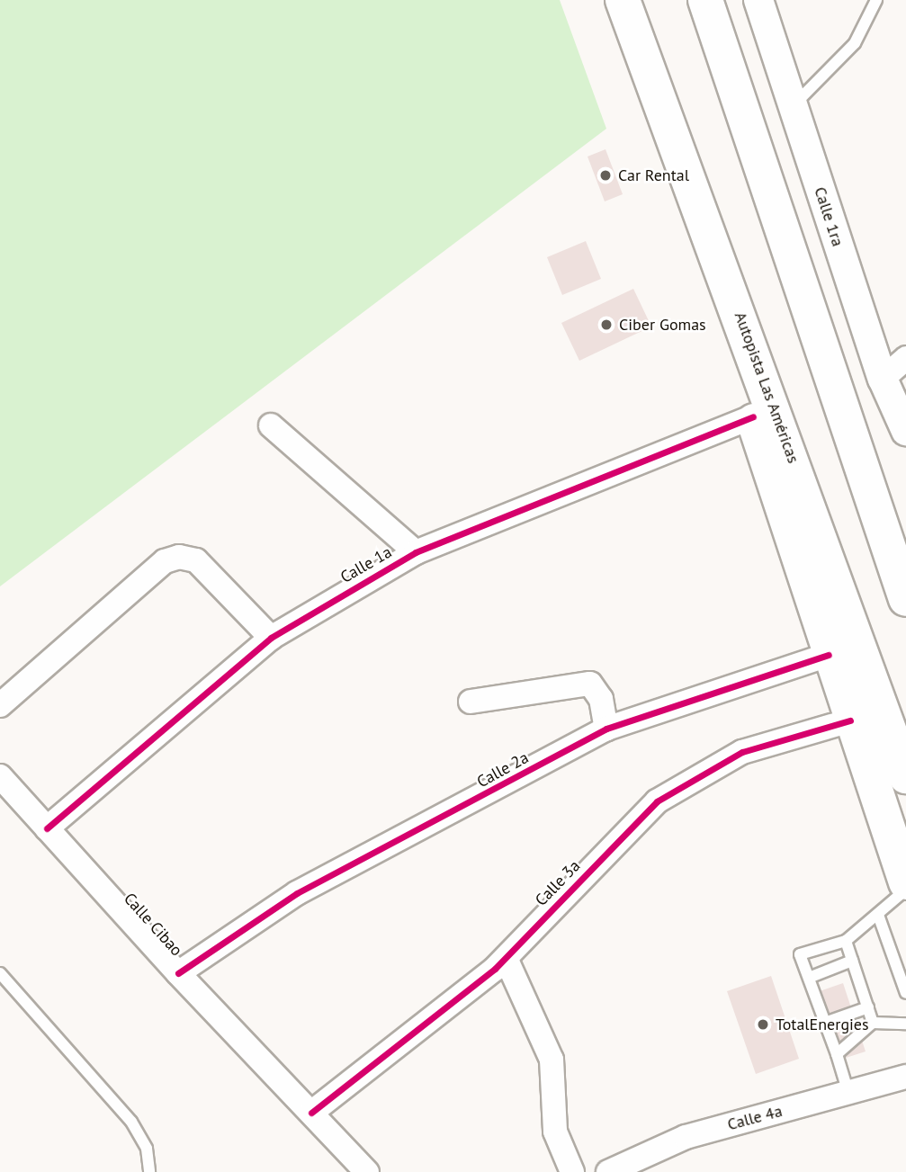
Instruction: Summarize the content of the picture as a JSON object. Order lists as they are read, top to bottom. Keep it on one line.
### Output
{"streets":{"highway":["Autopista Las Américas"],"street":["Calle 1ra","Calle 1a","Calle 2a","Calle 3a","Calle Cibao","Calle 4a"]},"crossings":[["Calle 1a","Calle Cibao"],["Calle 2a","Calle Cibao"],["Calle 3a","Calle Cibao"]],"places":["Car Rental","Ciber Gomas","TotalEnergies"]}
